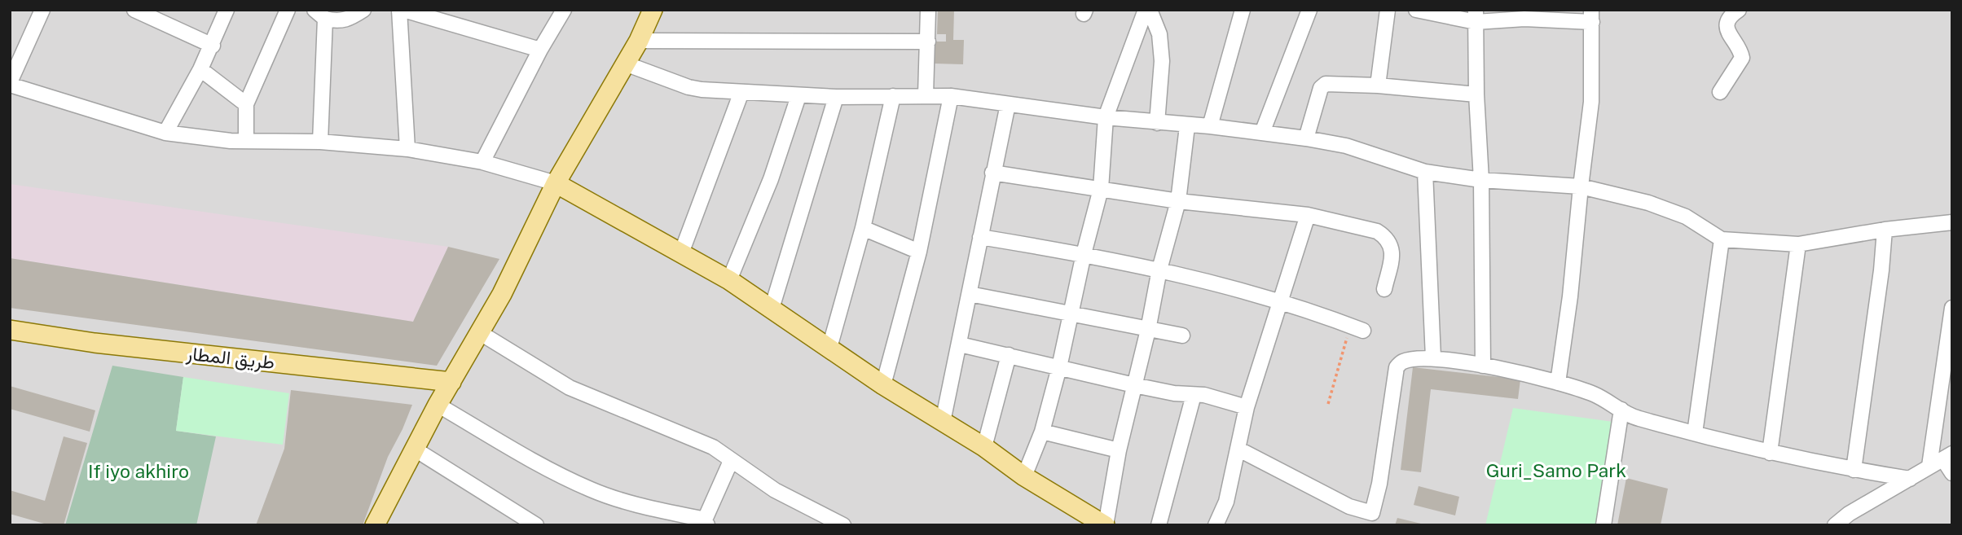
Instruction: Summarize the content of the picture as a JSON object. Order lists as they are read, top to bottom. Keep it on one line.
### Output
{"streets":{"main road":["طريق المطار"]},"parks":["Guri_Samo Park","If iyo akhiro"]}
